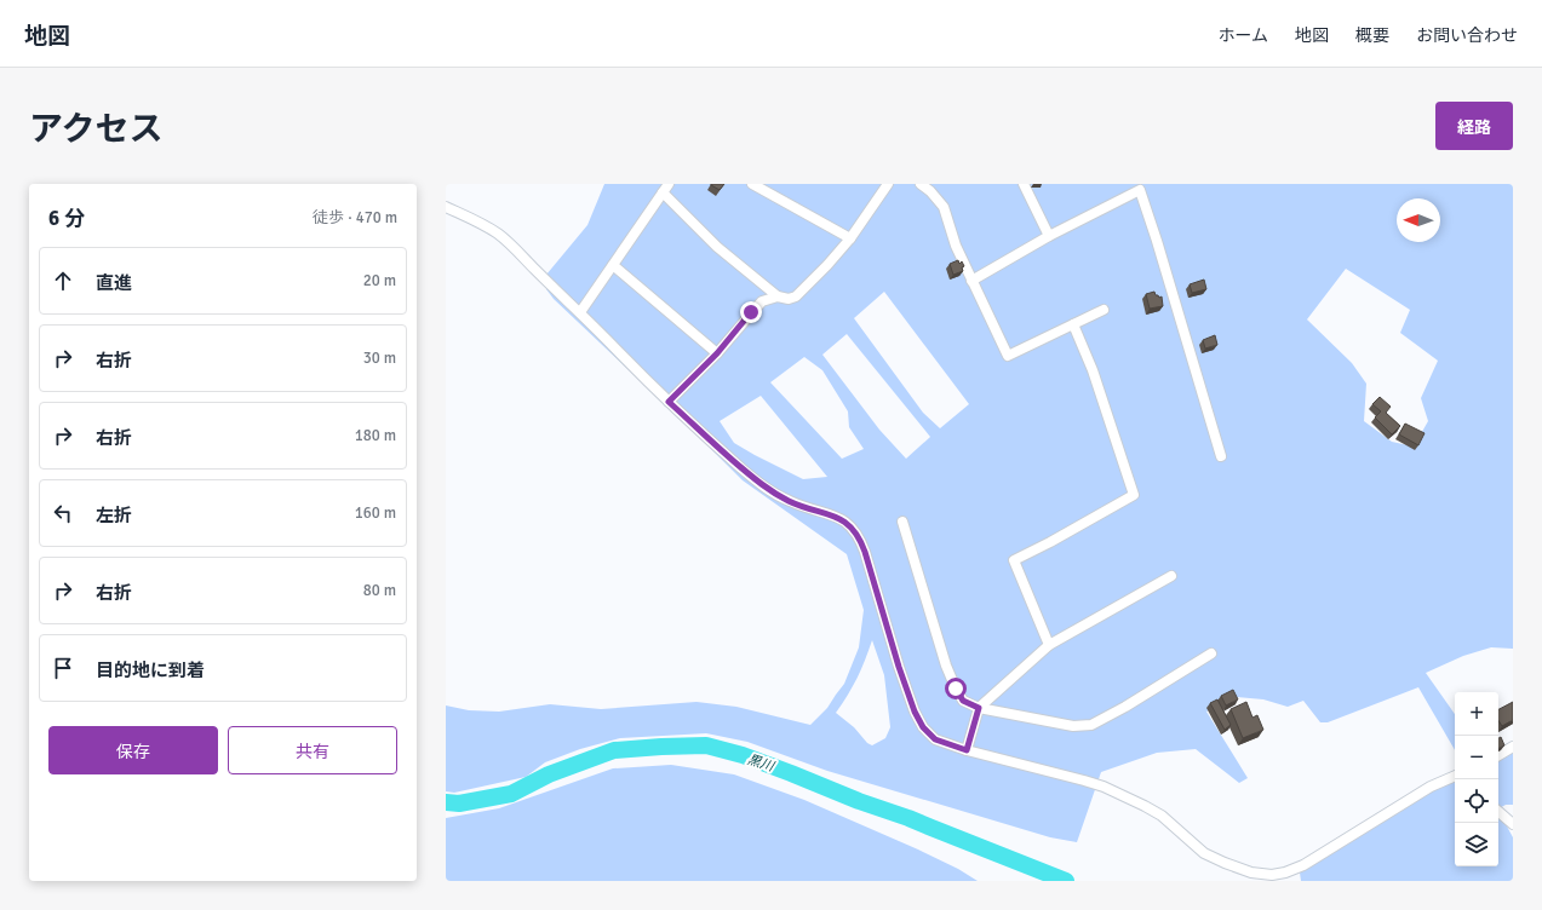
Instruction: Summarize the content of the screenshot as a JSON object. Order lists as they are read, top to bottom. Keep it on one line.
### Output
{"water":["黒川"],"north":"left","page":{"header":"地図","nav":["ホーム","地図","概要","お問い合わせ"],"title":"アクセス","buttons":["経路",["保存","共有"]],"heading":["6 分","徒歩 · 470 m"],"list":[["直進","20 m"],["右折","30 m"],["右折","180 m"],["左折","160 m"],["右折","80 m"],"目的地に到着"],"map_buttons":["+","−"]}}
